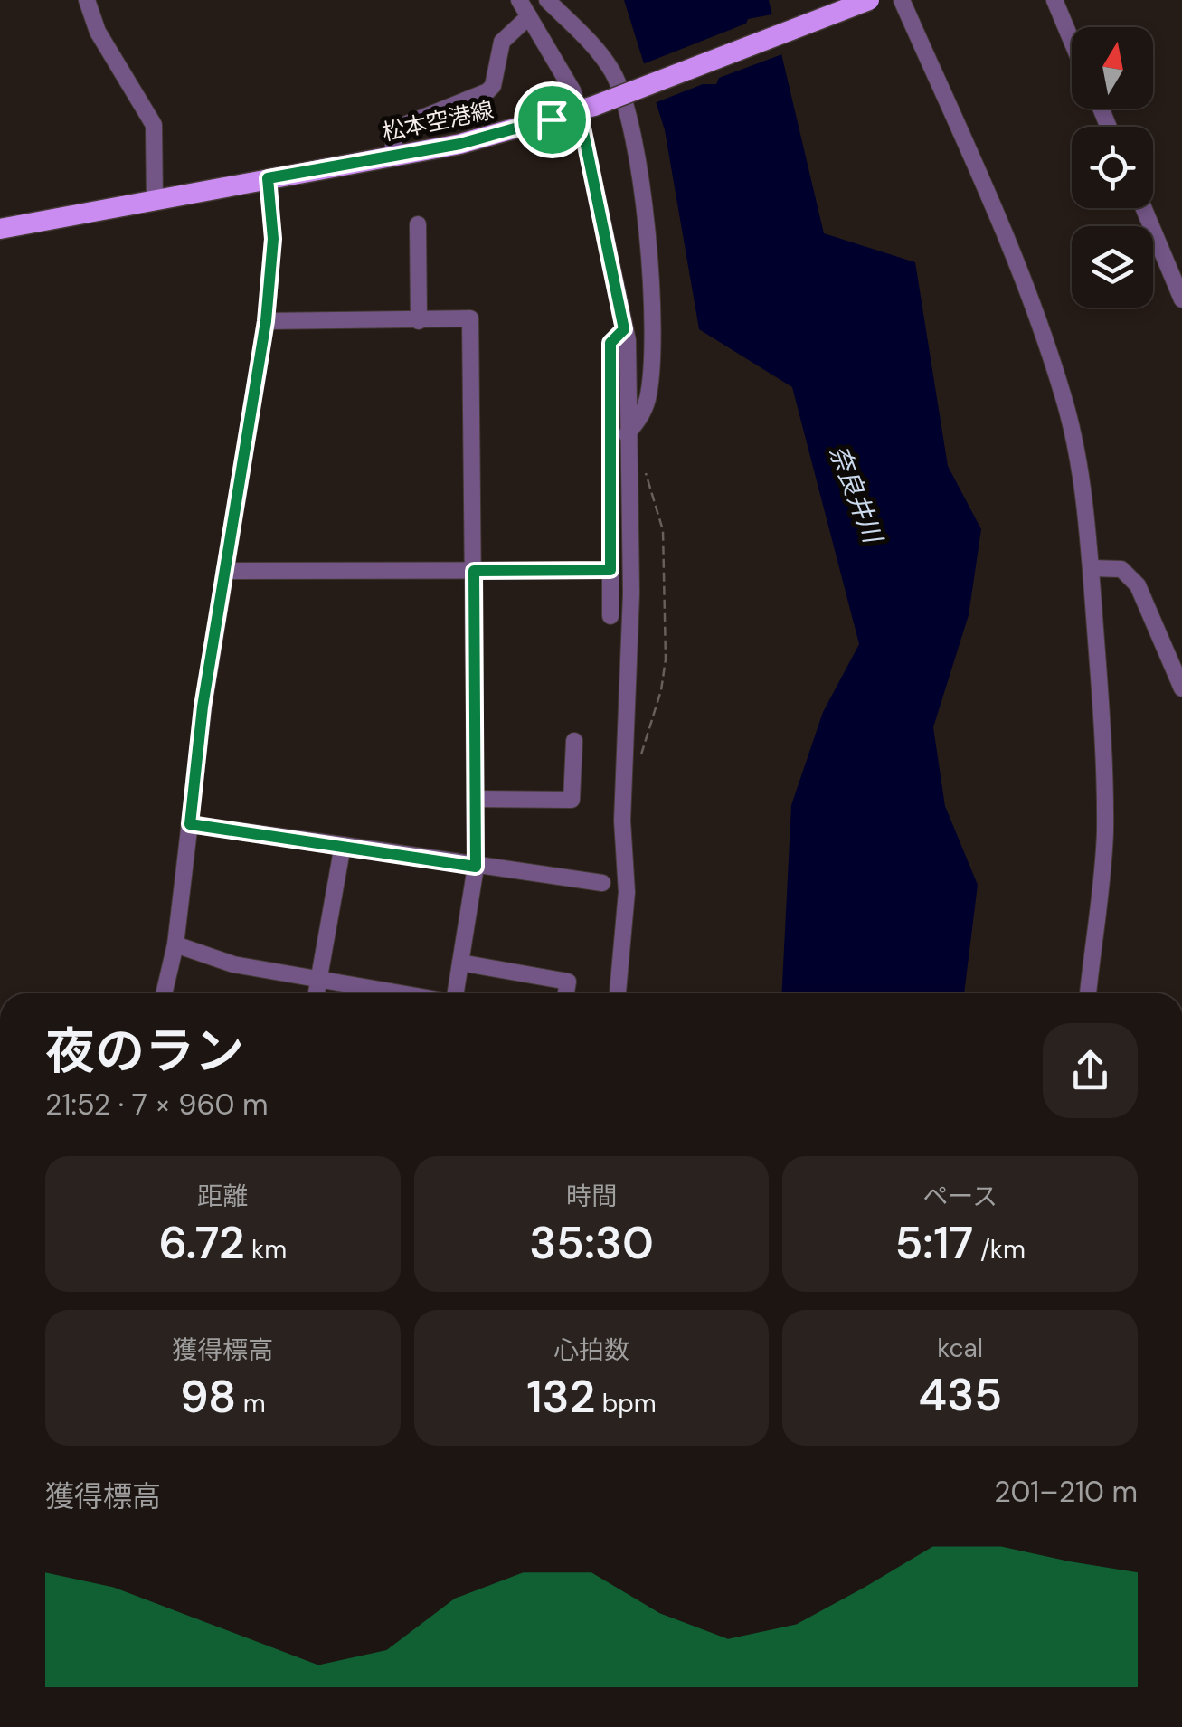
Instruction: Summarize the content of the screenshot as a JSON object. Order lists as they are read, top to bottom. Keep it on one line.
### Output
{"streets":{"main road":["松本空港線"]},"water":["奈良井川"],"north":"top","page":{"heading":["夜のラン","21:52 · 7 × 960 m"],"stats":[["距離","6.72 km"],["時間","35:30"],["ペース","5:17 /km"],["獲得標高","98 m"],["心拍数","132 bpm"],["kcal","435"]],"chart":["獲得標高","201–210 m"]}}
